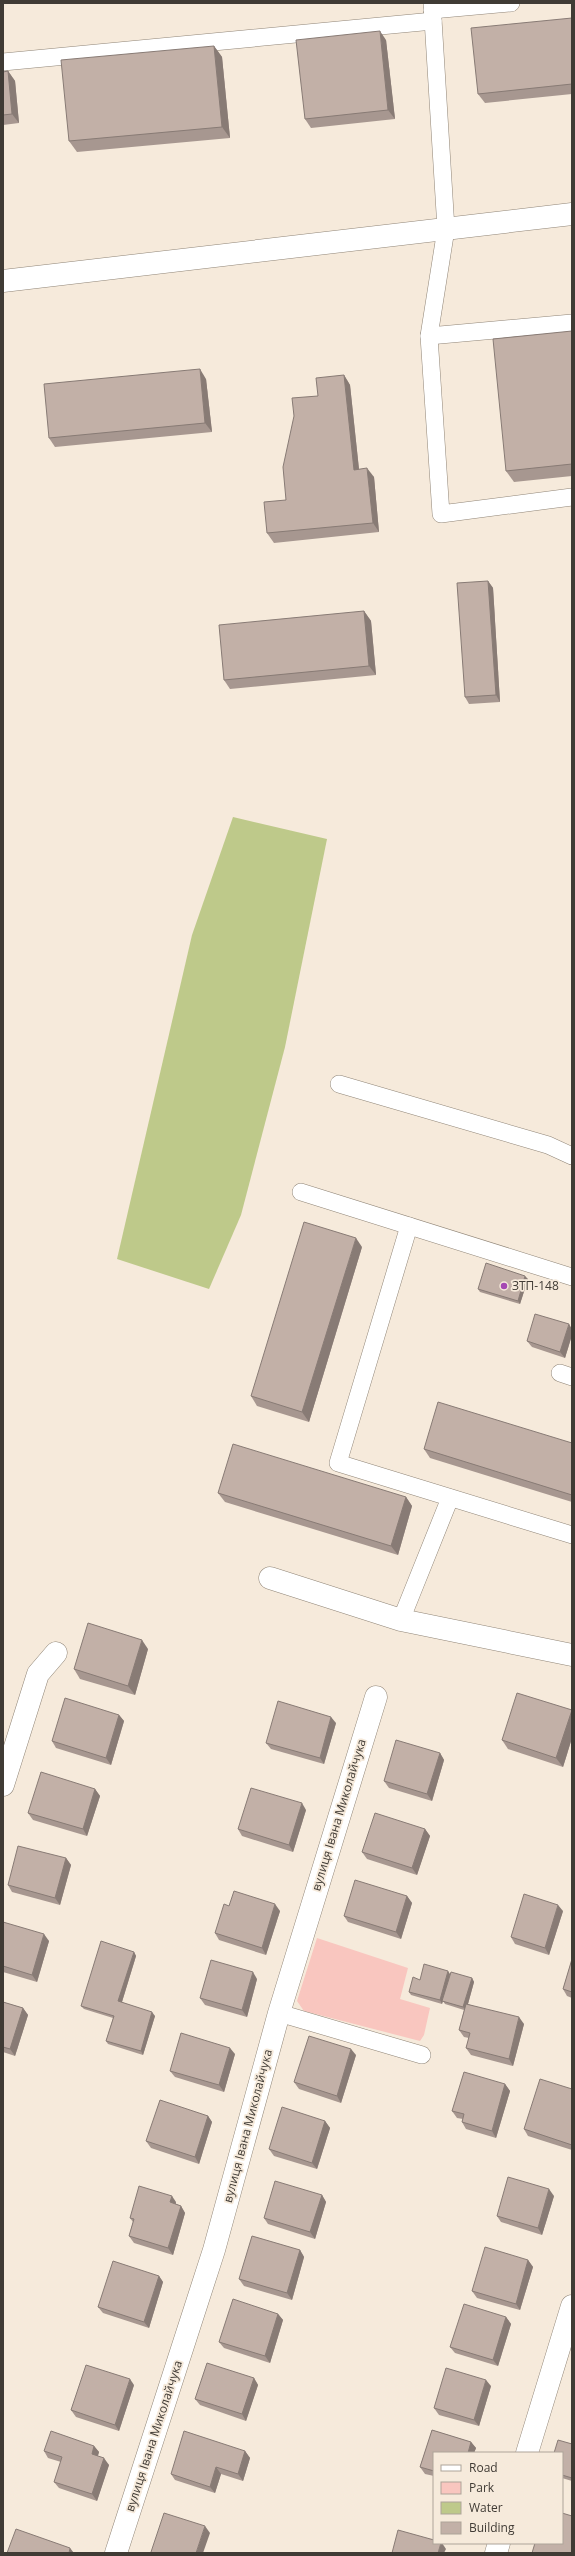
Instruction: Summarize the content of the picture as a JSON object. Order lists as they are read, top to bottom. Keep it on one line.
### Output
{"streets":{"street":["вулиця Івана Миколайчука"]},"places":["ЗТП-148"],"legend":["Road","Park","Water","Building"]}
